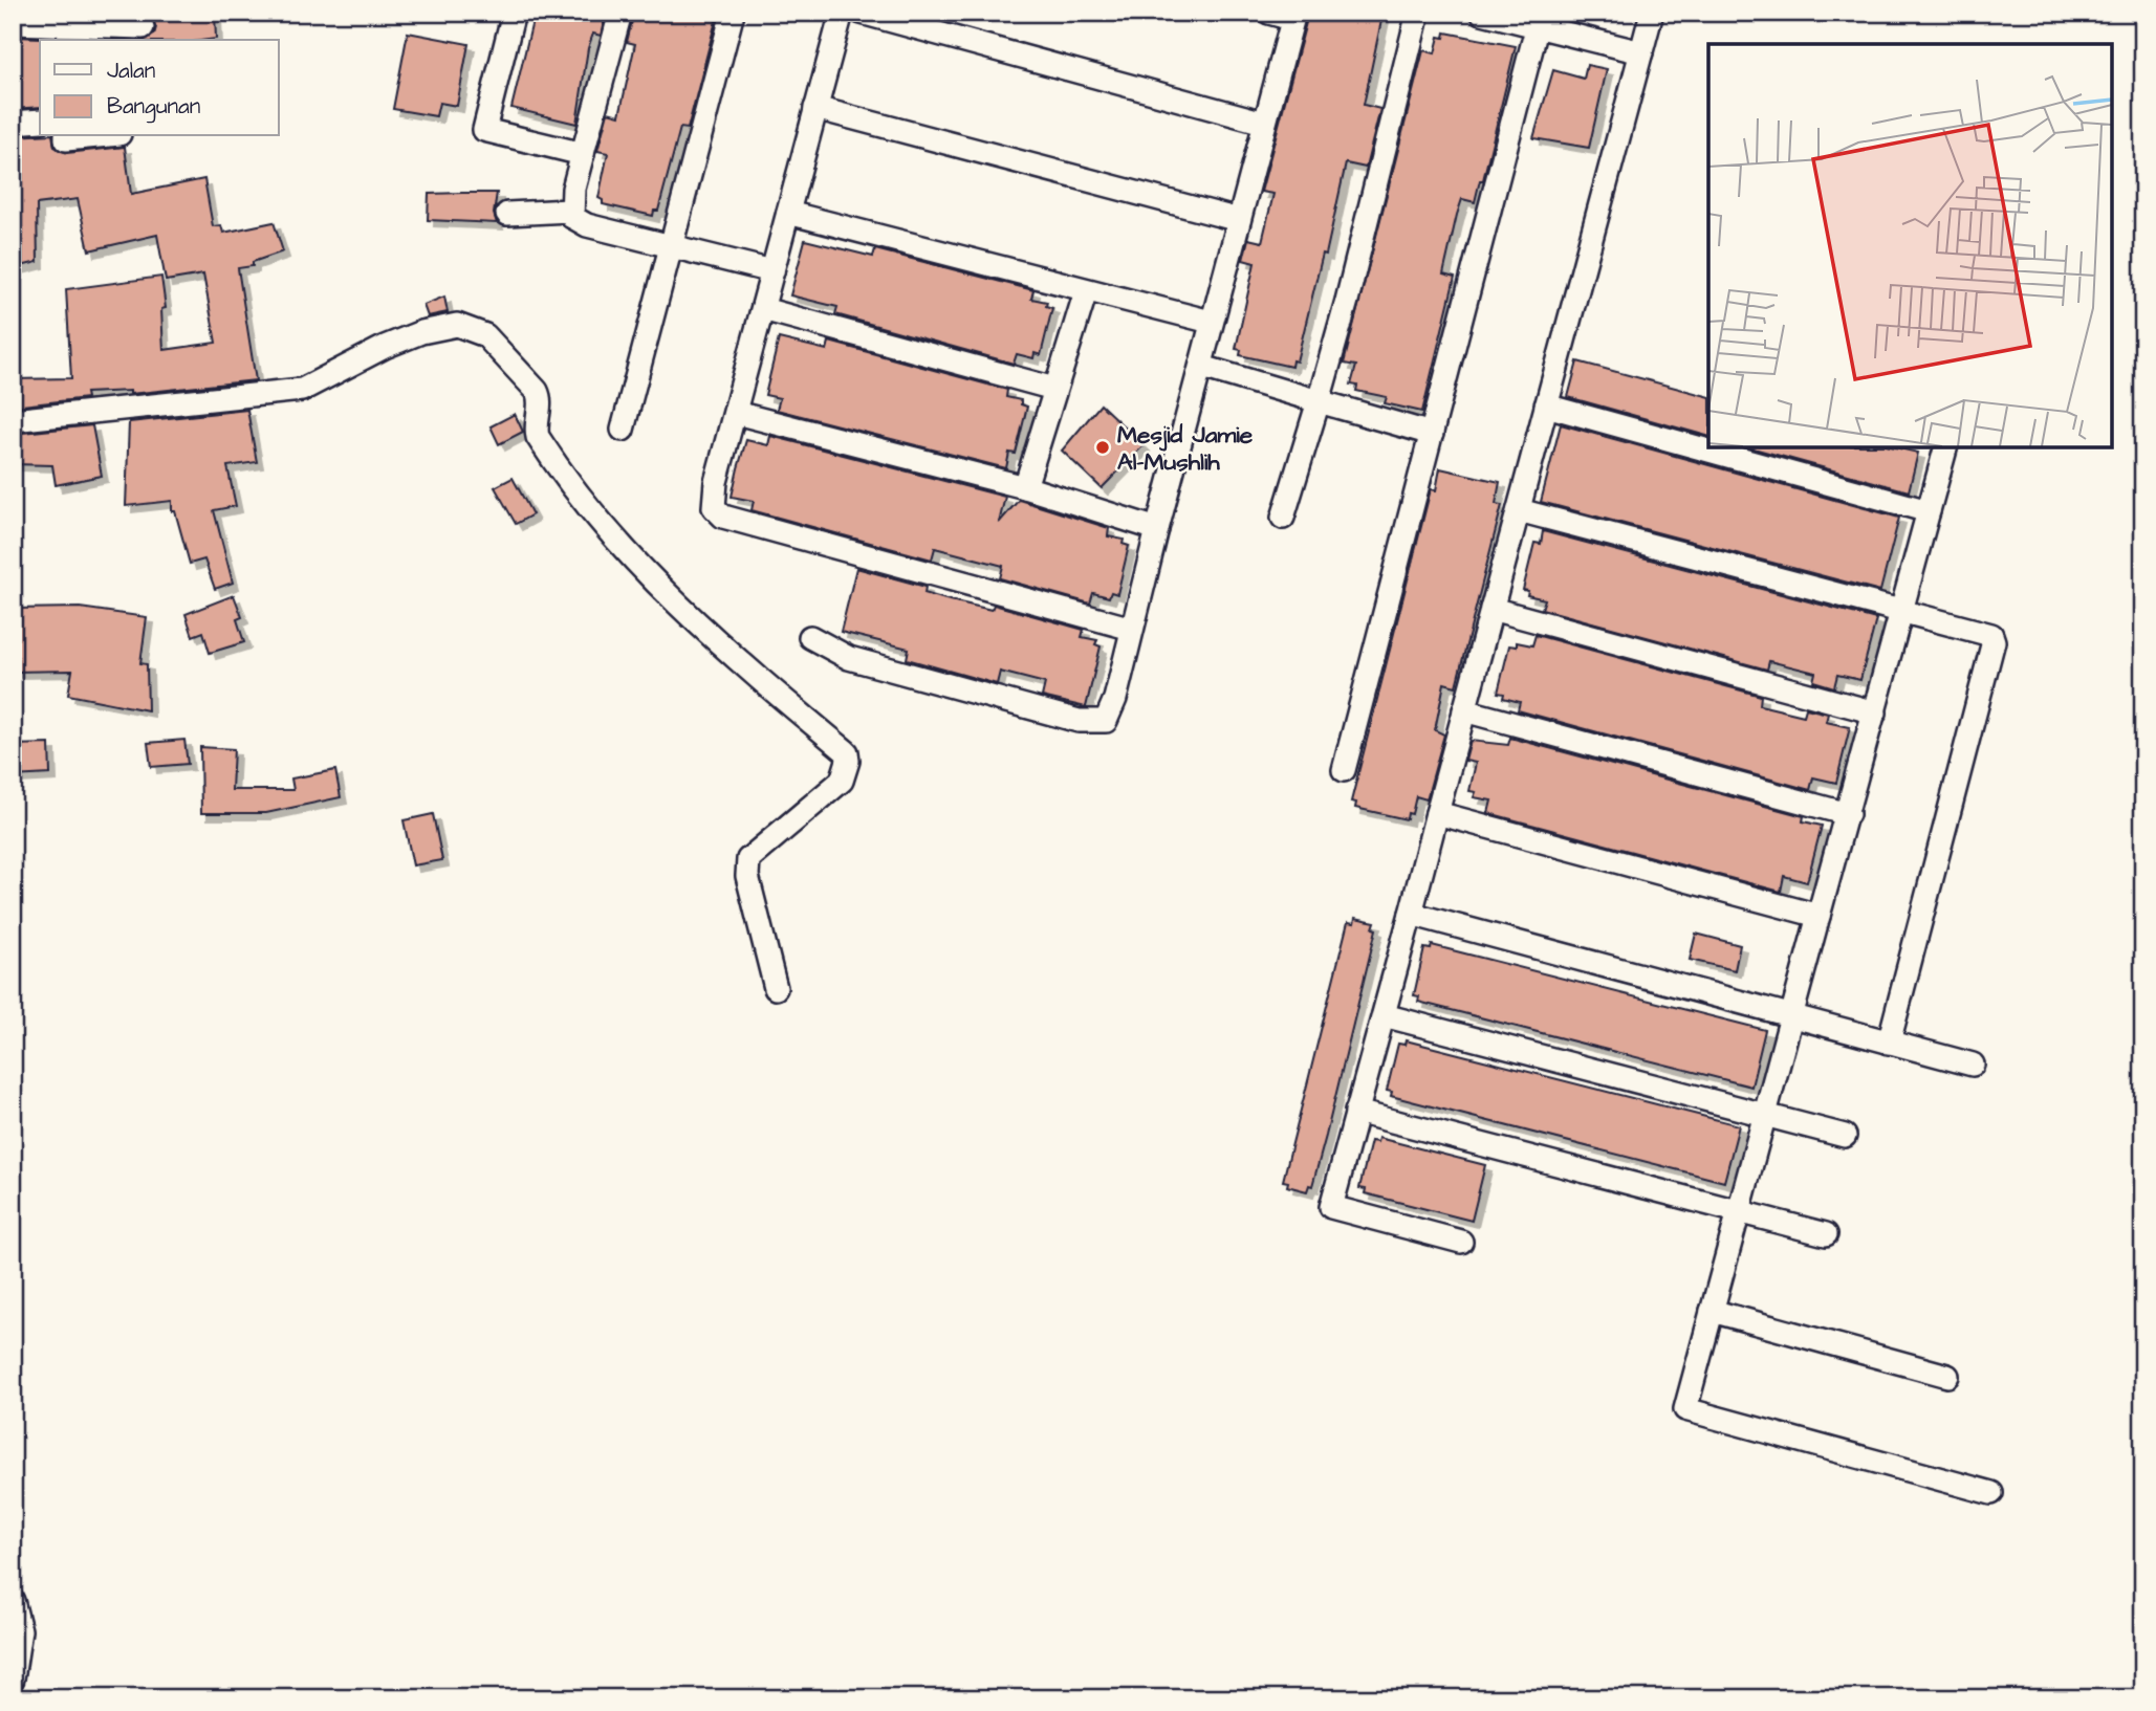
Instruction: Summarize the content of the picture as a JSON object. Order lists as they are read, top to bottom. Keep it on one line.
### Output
{"places":["Mesjid Jamie Al-Mushlih"],"legend":["Jalan","Bangunan"]}
